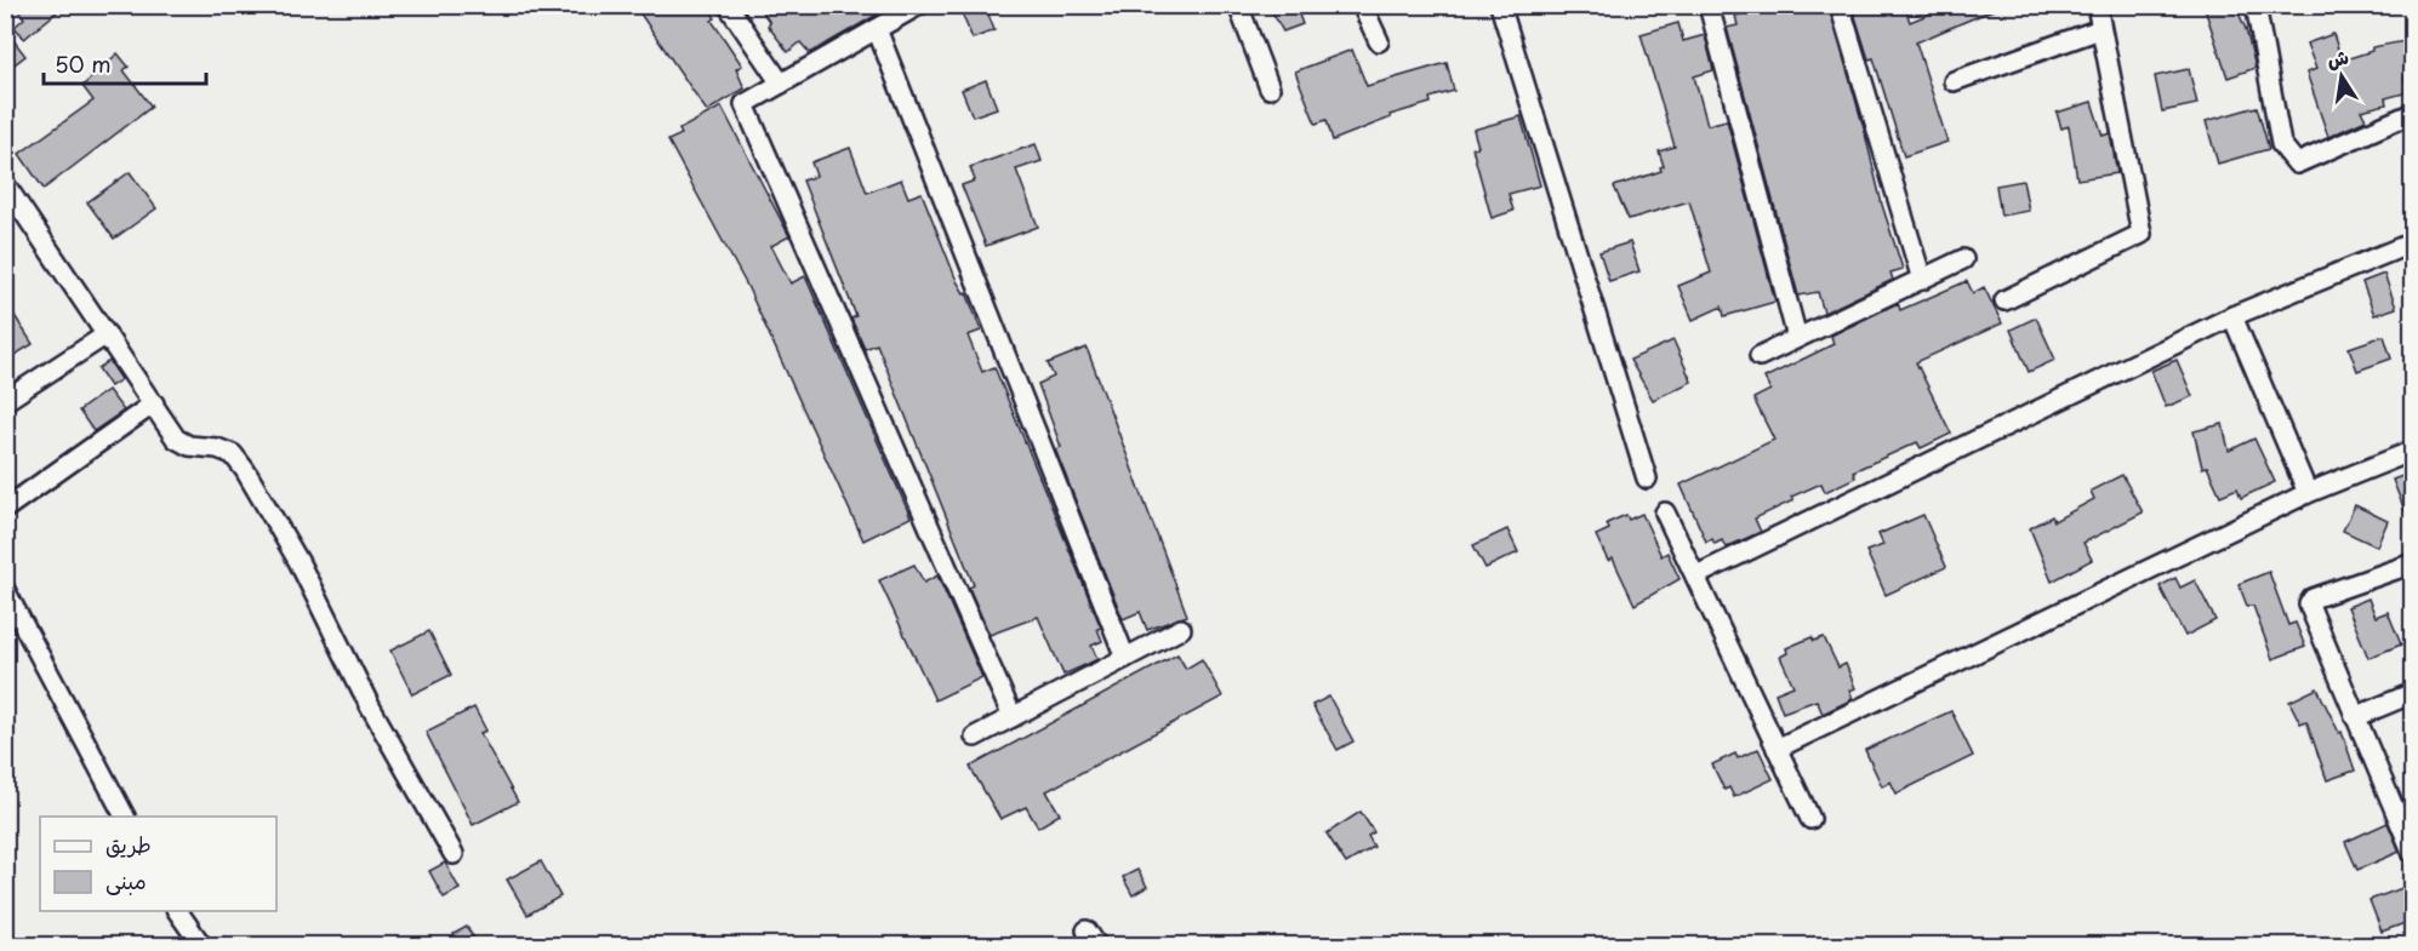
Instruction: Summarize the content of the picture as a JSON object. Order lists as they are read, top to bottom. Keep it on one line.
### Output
{"legend":["طريق","مبنى"],"scale_bar":"50 m","north":"top"}
